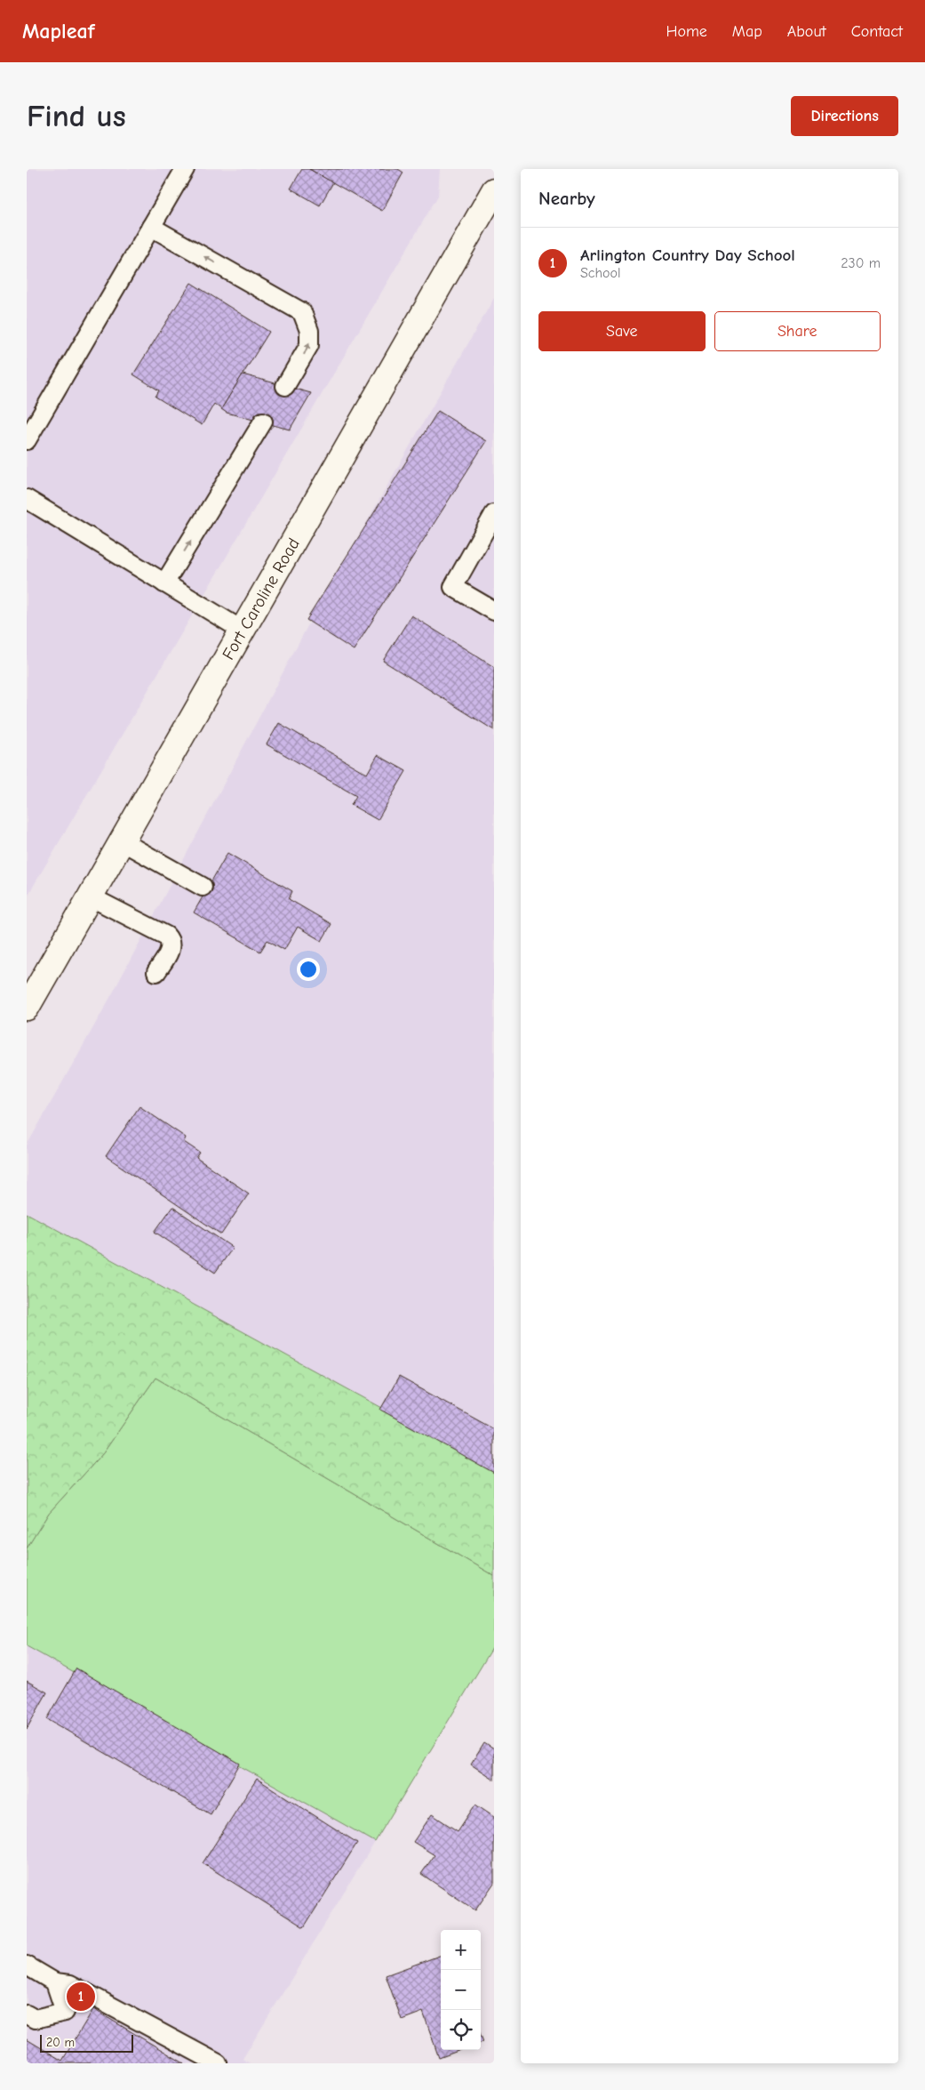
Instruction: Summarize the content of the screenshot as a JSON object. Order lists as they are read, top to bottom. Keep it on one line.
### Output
{"streets":{"street":["Fort Caroline Road"]},"scale_bar":"20 m","page":{"header":"Mapleaf","nav":["Home","Map","About","Contact"],"buttons":["Directions",["Save","Share"]],"title":"Find us","heading":"Nearby","list":[{"mark":"1","name":"Arlington Country Day School","note":"School","value":"230 m"}],"map_buttons":["+","−"],"pins":"1","scale":"20 m"}}
